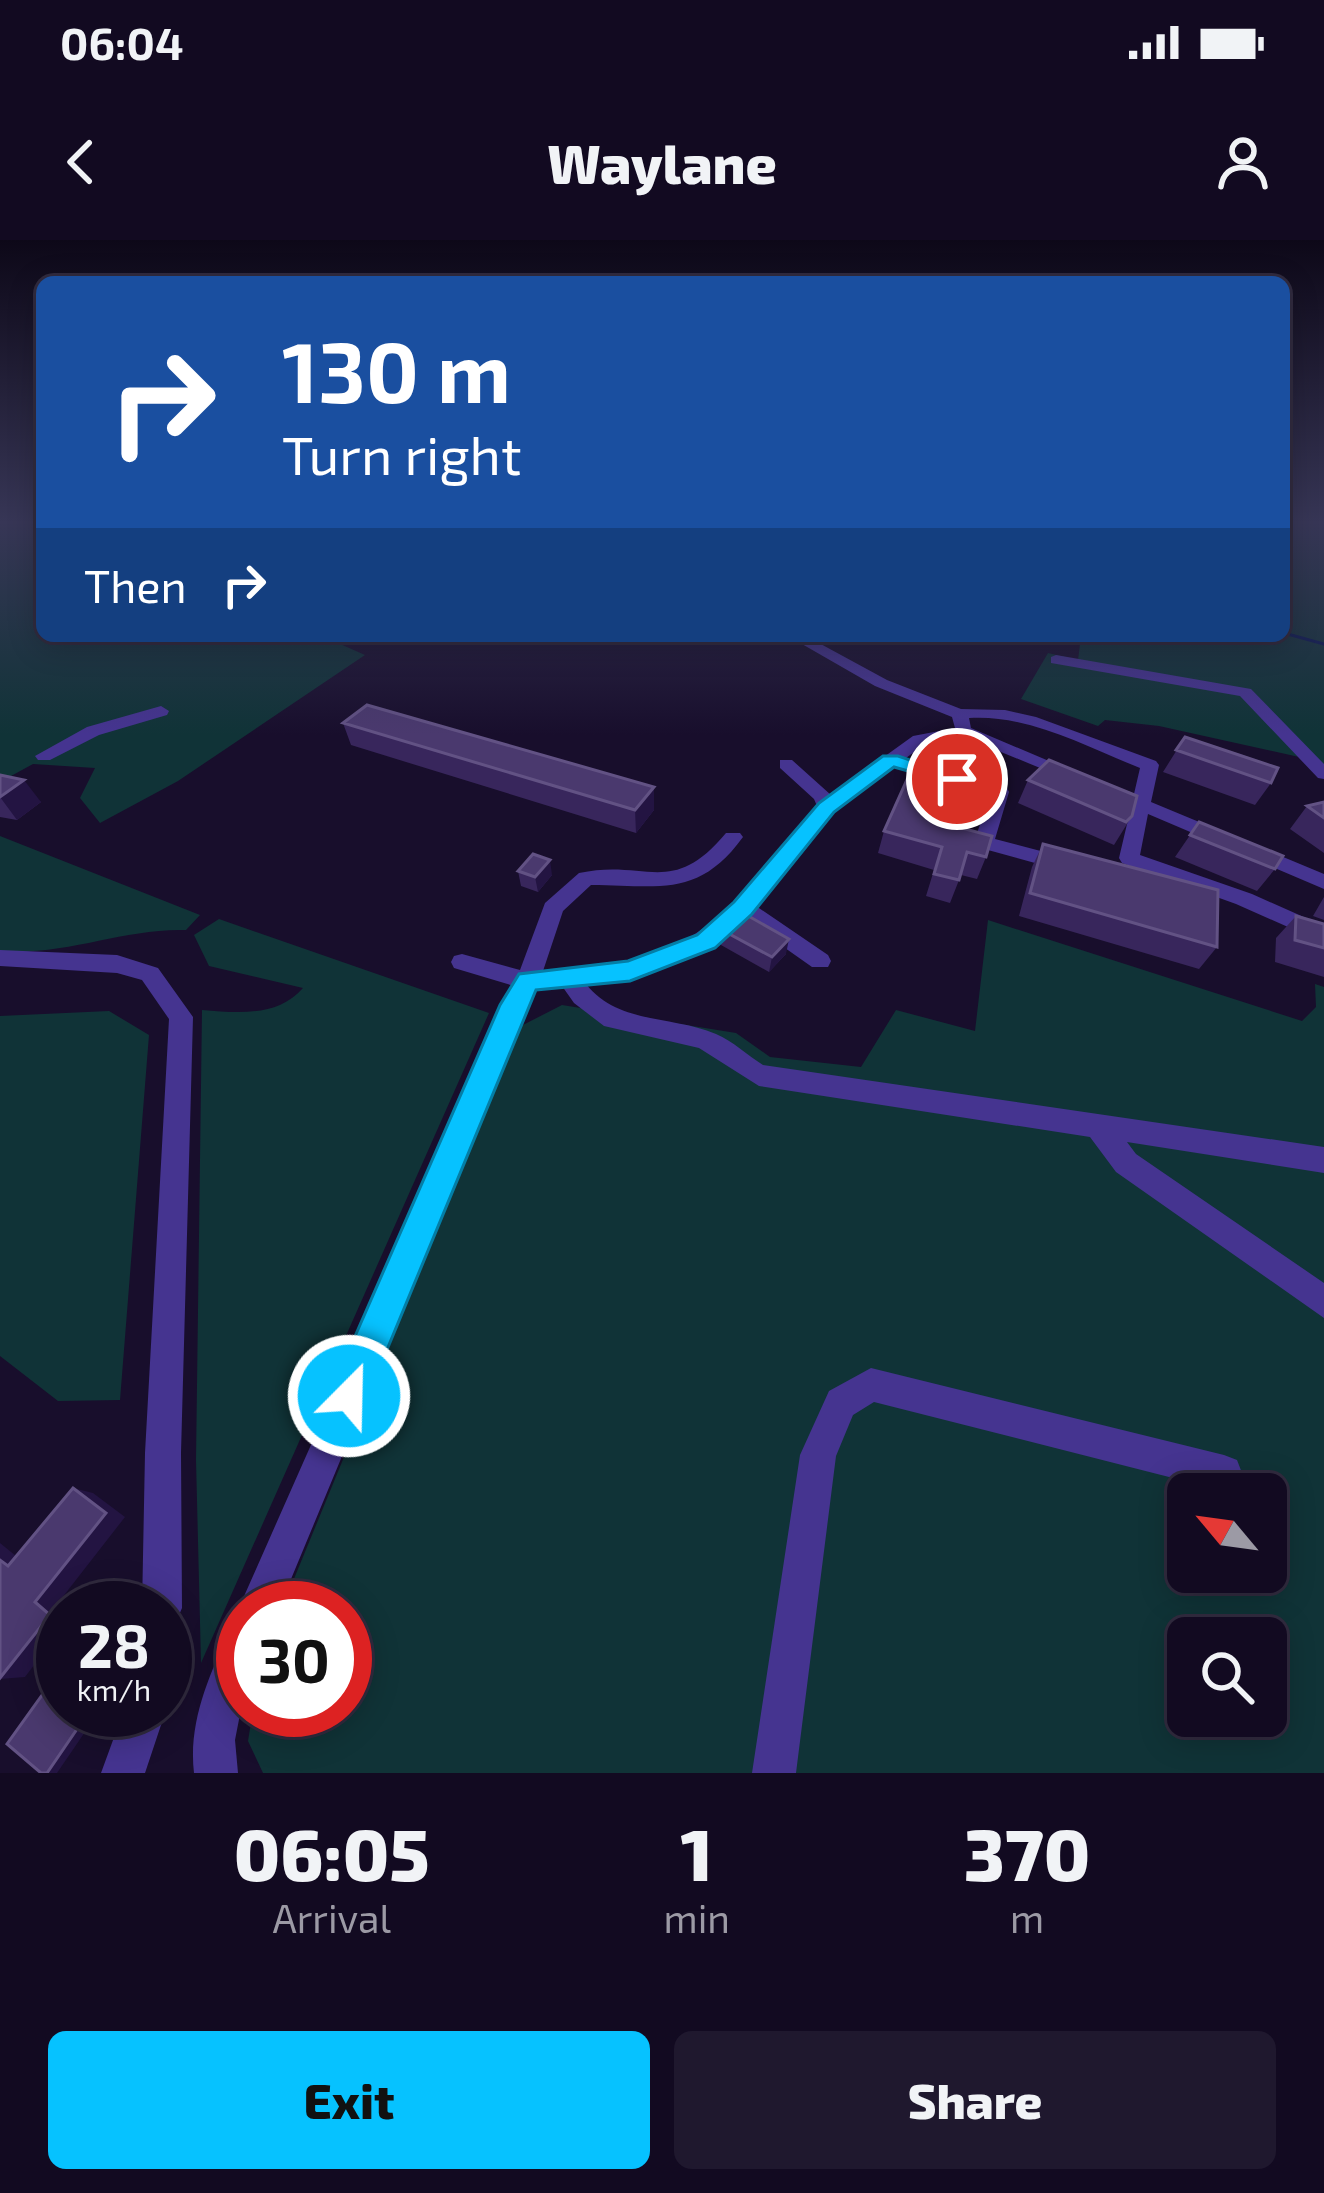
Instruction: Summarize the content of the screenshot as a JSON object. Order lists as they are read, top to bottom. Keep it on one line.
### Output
{"north":"top left","page":{"status":"06:04","header":"Waylane","turn":["130 m","Turn right"],"then":"Then","speed":"28 km/h","limit":"30","eta":["06:05","Arrival","1","min","370","m"],"buttons":["Exit","Share"]}}
